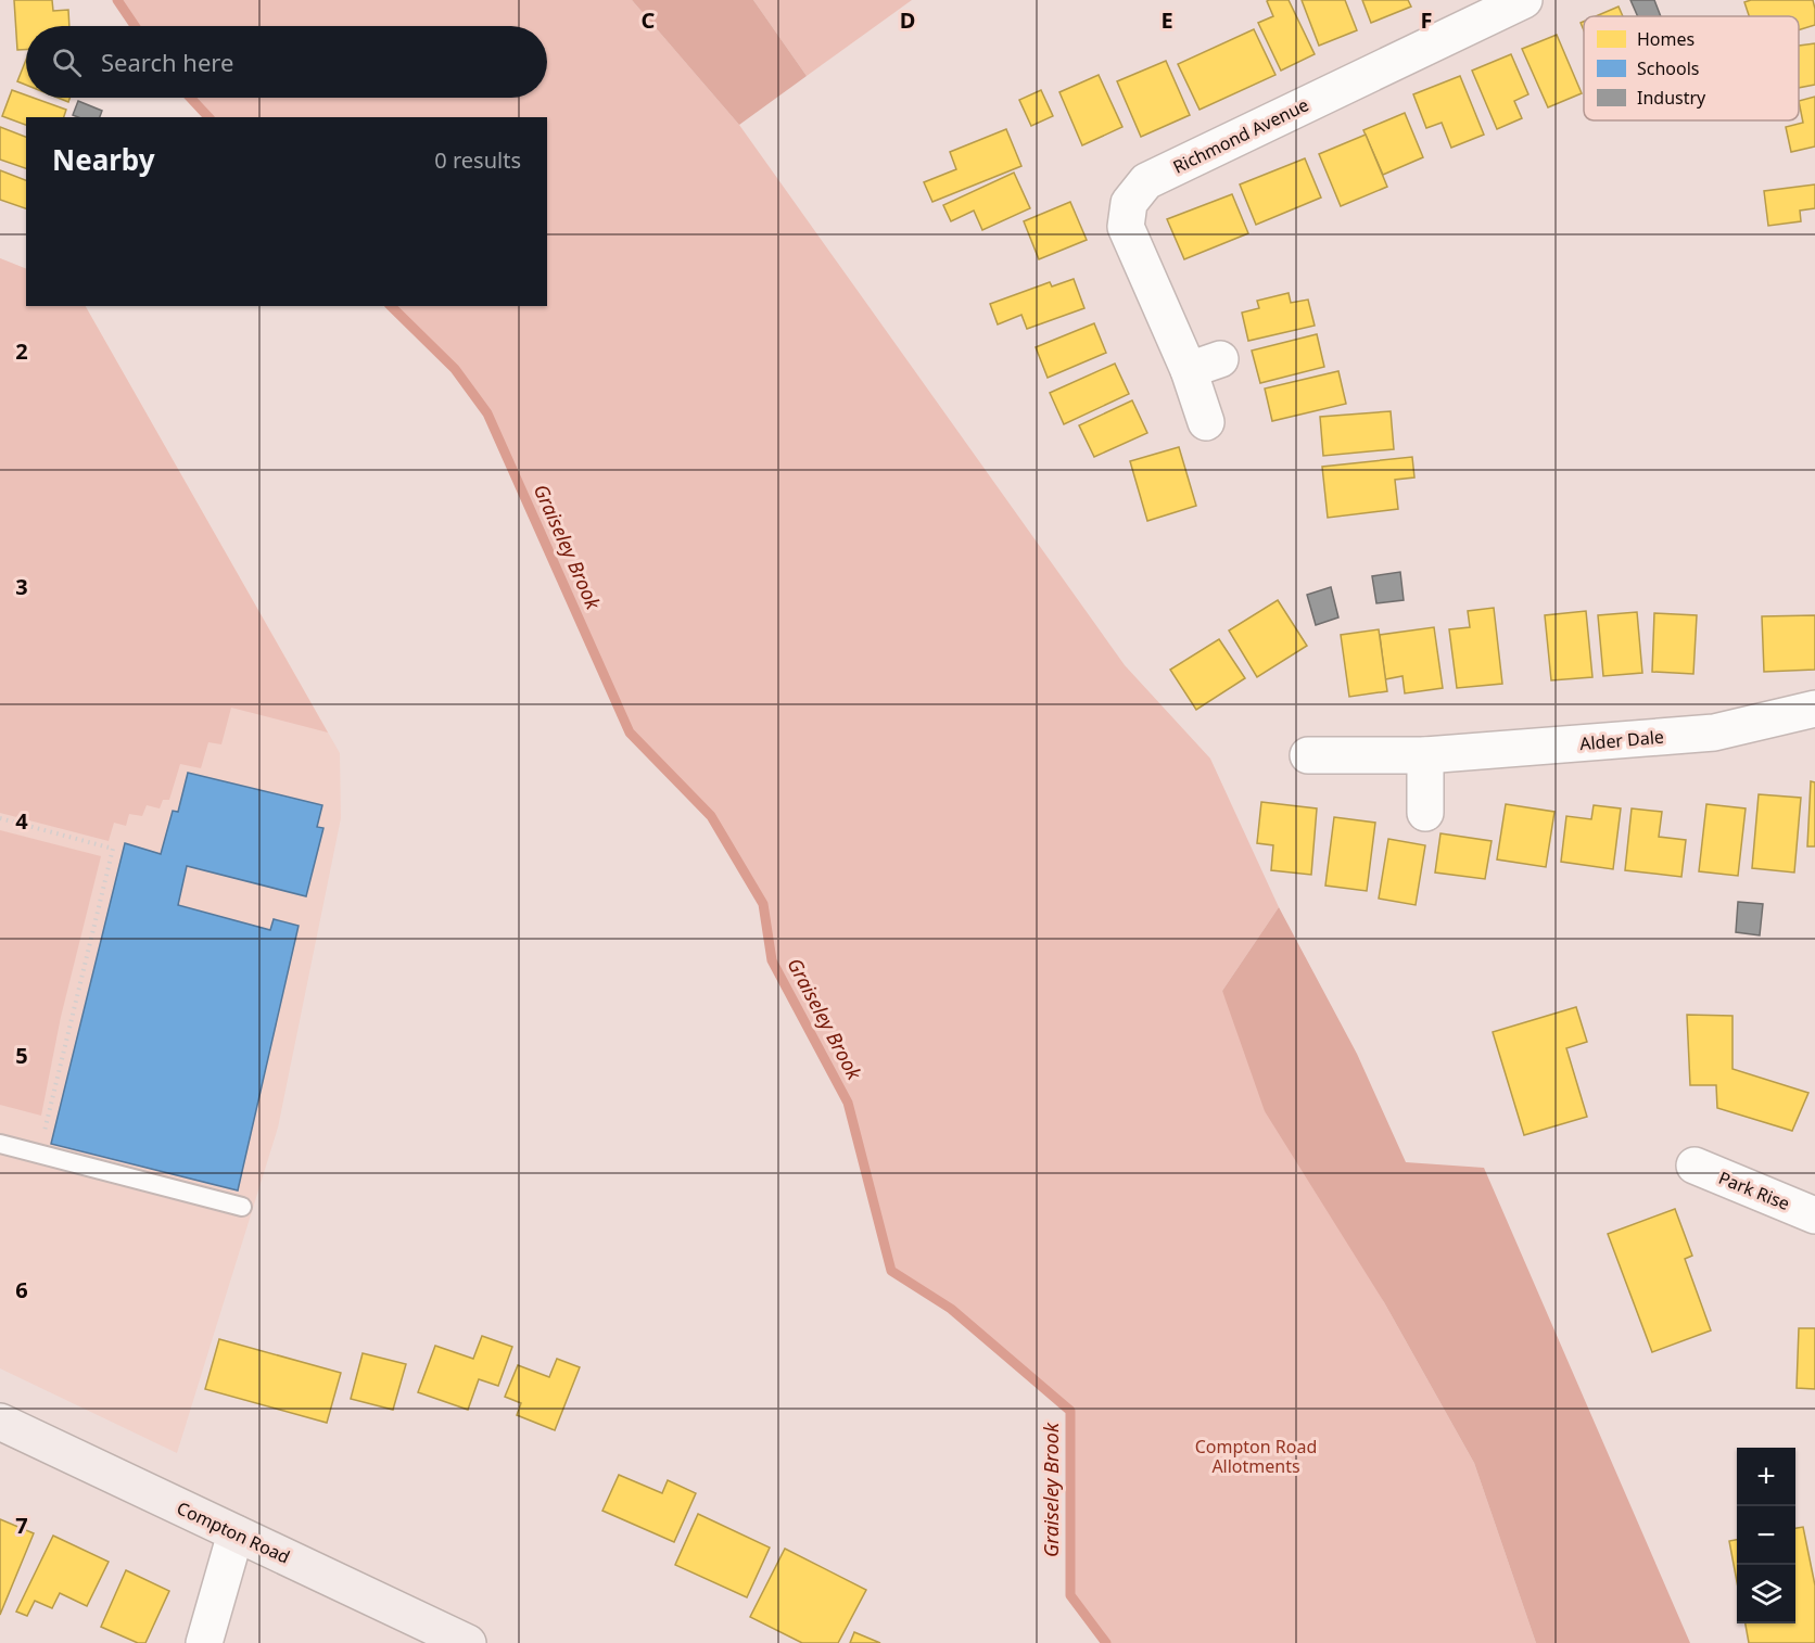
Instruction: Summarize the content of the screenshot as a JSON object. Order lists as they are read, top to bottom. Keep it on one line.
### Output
{"streets":{"highway":["Compton Road"],"street":["Richmond Avenue","Alder Dale","Park Rise"]},"water":["Graiseley Brook"],"parks":["Compton Road Allotments"],"legend":["Homes","Schools","Industry"],"page":{"search":"Search here","heading":["Nearby","0 results"],"map_buttons":["+","−"]},"grid":{"columns":["C","D","E","F"],"rows":["2","3","4","5","6","7"]}}
